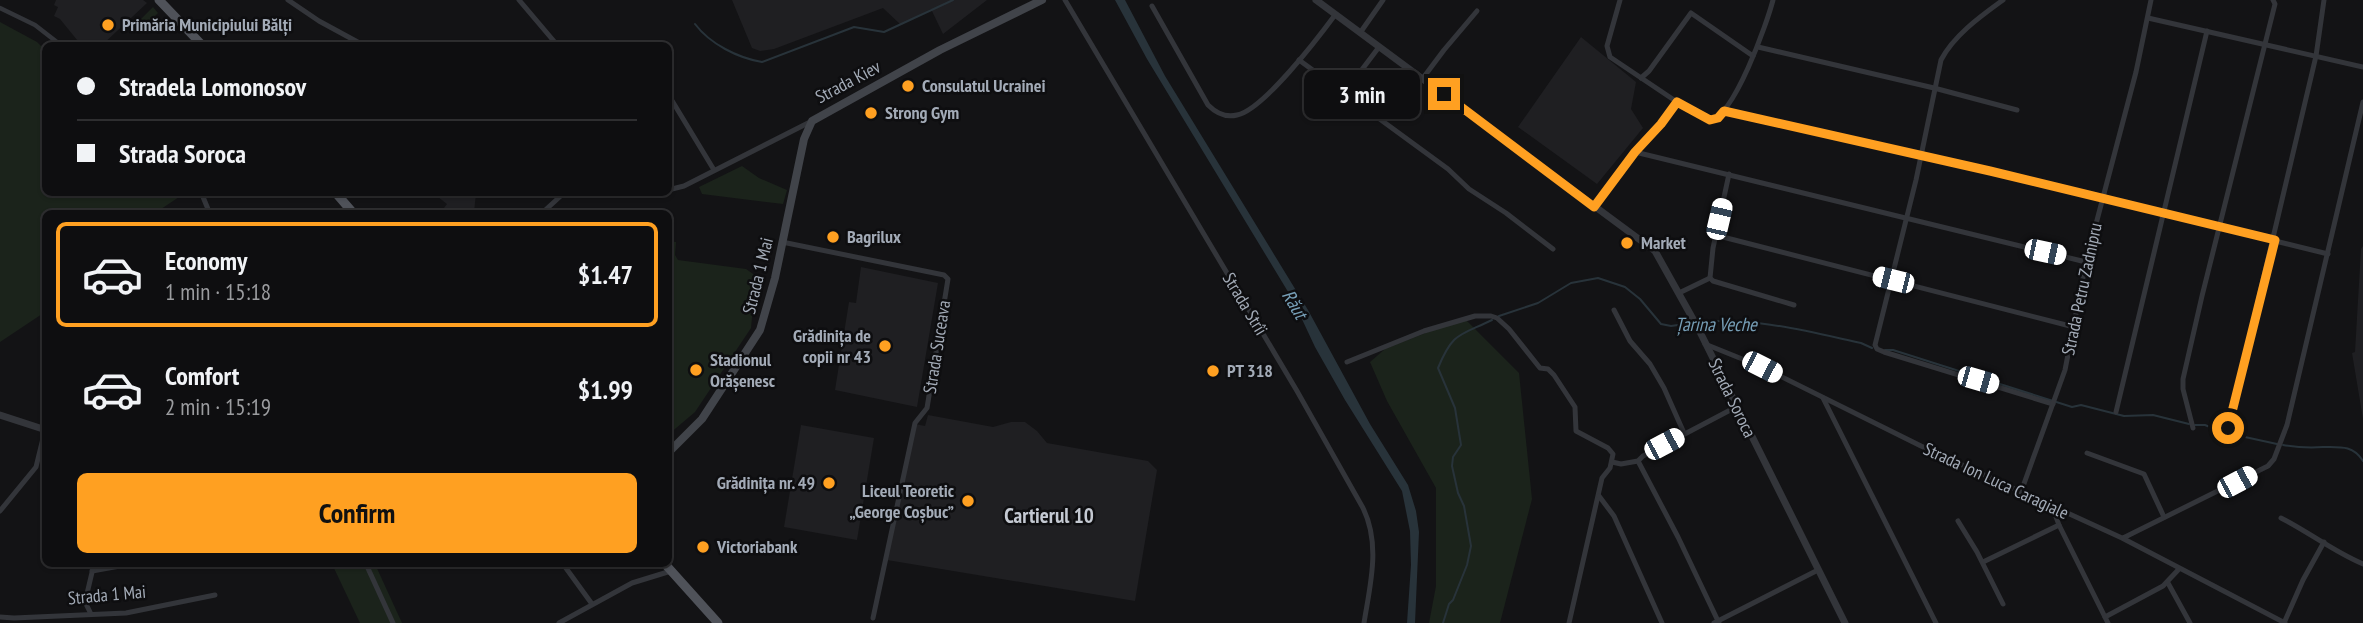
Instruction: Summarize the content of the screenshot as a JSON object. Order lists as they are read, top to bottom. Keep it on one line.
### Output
{"streets":{"main road":["Strada Kiev","Strada 1 Mai"],"street":["Strada Petru Zadnipru","Strada Strîi","Strada Suceava","Strada Soroca","Strada Ion Luca Caragiale"]},"crossings":[["Strada Kiev","Strada 1 Mai"],["Strada 1 Mai","Strada Suceava"],["Strada Petru Zadnipru","Strada Ion Luca Caragiale"],["Strada Soroca","Strada Ion Luca Caragiale"]],"districts":["Cartierul 10"],"water":["Răut","Țarina Veche"],"places":["Primăria Municipiului Bălți","Consulatul Ucrainei","Strong Gym","Bagrilux","Market","Grădinița de copii nr 43","Stadionul Orășenesc","PT 318","Grădinița nr. 49","Liceul Teoretic „George Coșbuc”","Victoriabank"],"page":{"banner":["Stradela Lomonosov","Strada Soroca"],"bubble":"3 min","list":[{"name":"Economy","note":"1 min · 15:18","value":"$1.47"},{"name":"Comfort","note":"2 min · 15:19","value":"$1.99"}],"buttons":"Confirm"}}
